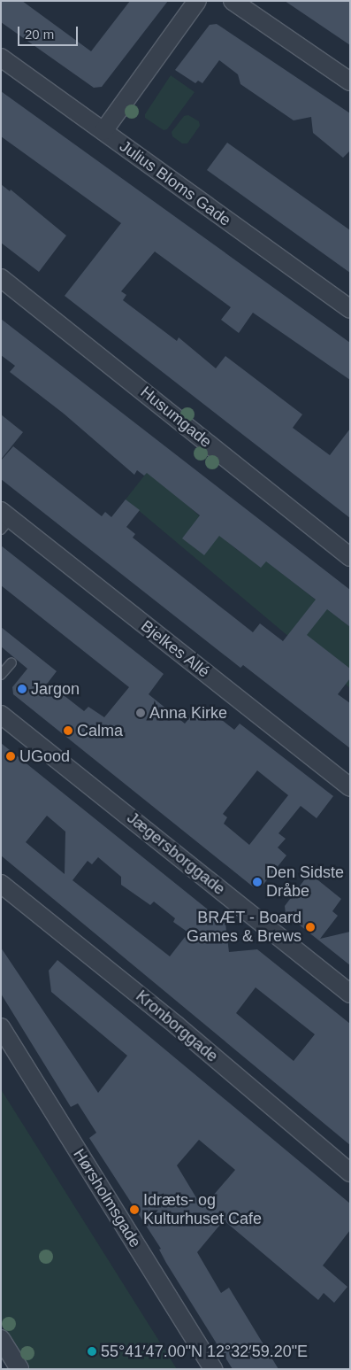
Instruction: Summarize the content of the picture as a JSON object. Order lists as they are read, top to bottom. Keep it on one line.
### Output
{"streets":{"street":["Julius Bloms Gade","Husumgade","Bjelkes Allé","Jægersborggade","Kronborggade","Hørsholmsgade"]},"places":["Jargon","Anna Kirke","Calma","UGood","Den Sidste Dråbe","BRÆT - Board Games & Brews","Idræts- og Kulturhuset Cafe","55°41′47.00\"N 12°32′59.20\"E"],"scale_bar":"20 m"}
